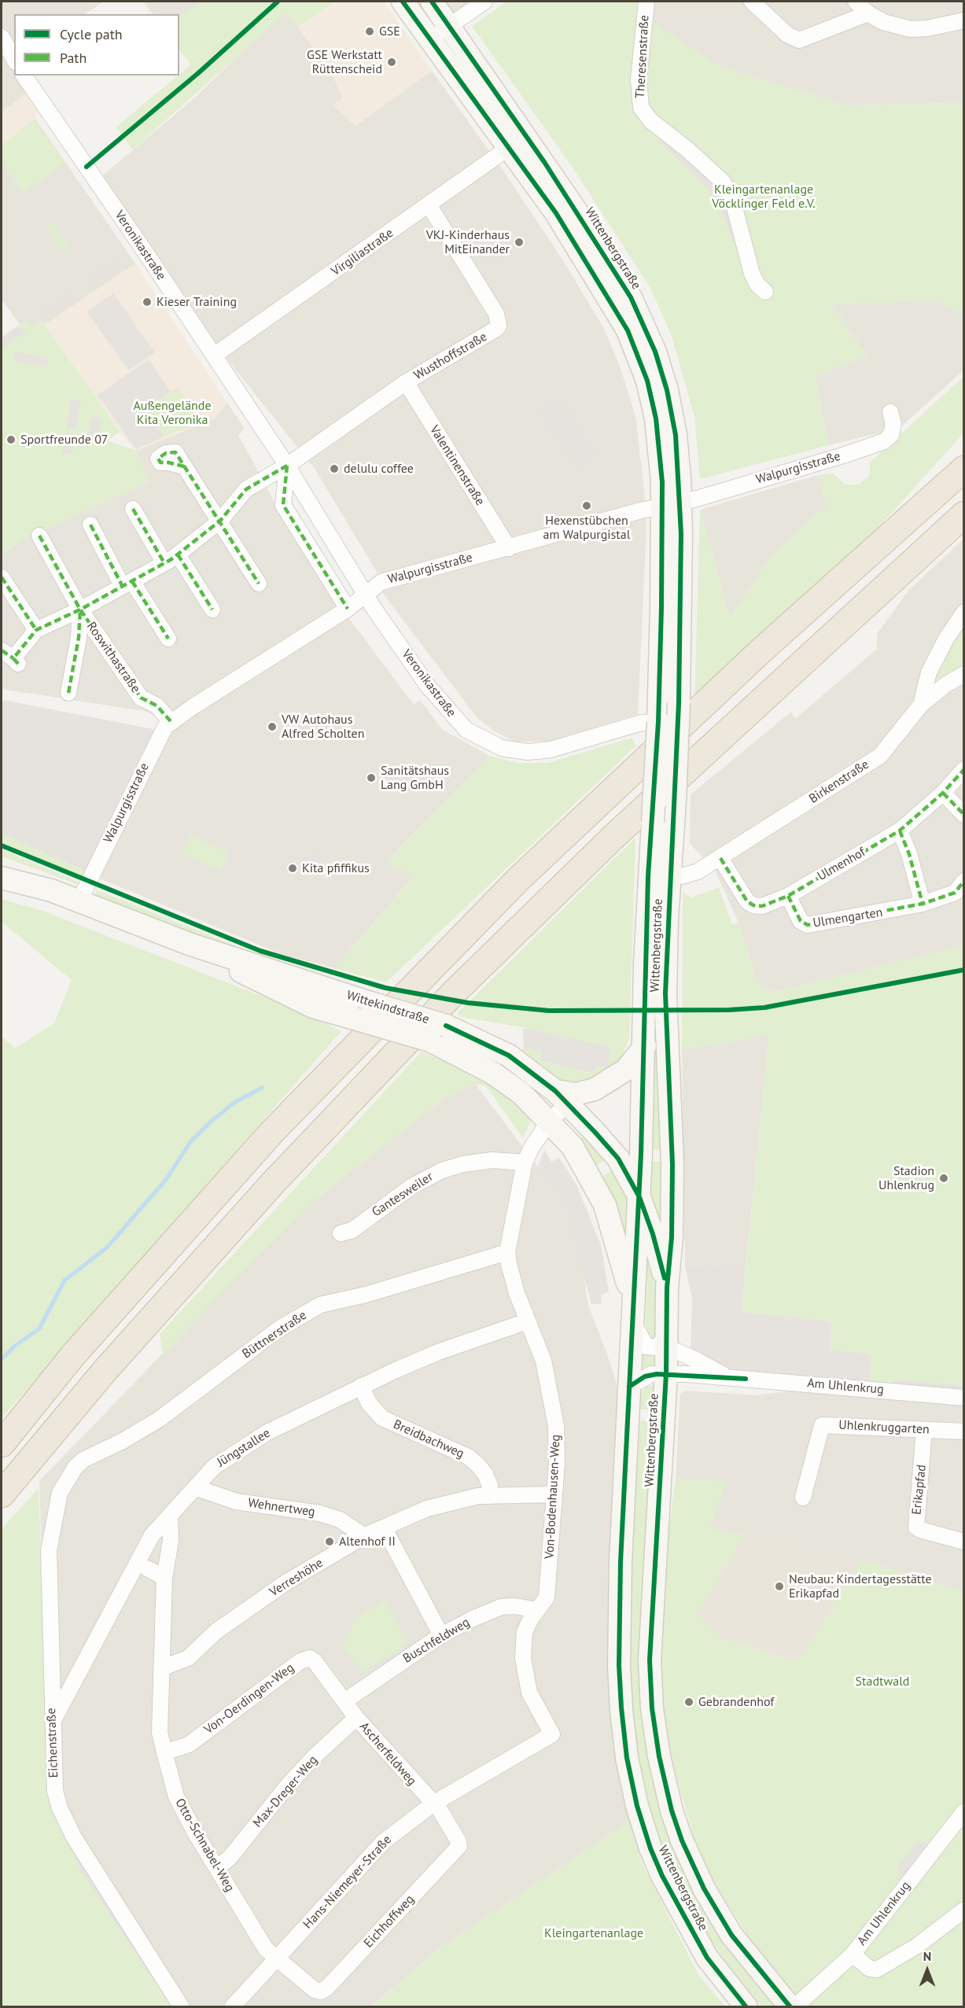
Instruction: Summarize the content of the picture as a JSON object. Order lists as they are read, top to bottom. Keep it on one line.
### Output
{"streets":{"main road":["Wittenbergstraße","Wittekindstraße"],"street":["Theresenstraße","Veronikastraße","Virgiliastraße","Wusthoffstraße","Valentinenstraße","Walpurgisstraße","Roswithastraße","Birkenstraße","Ulmenhof","Ulmengarten","Gantesweiler","Büttnerstraße","Am Uhlenkrug","Uhlenkruggarten","Breidbachweg","Jüngstallee","Erikapfad","Von-Bodenhausen-Weg","Wehnertweg","Verreshöhe","Buschfeldweg","Von-Oerdingen-Weg","Eichenstraße","Ascherfeldweg","Max-Dreger-Weg","Otto-Schnabel-Weg","Hans-Niemeyer-Straße","Eichhoffweg"]},"crossings":[["Veronikastraße","Wittenbergstraße"],["Veronikastraße","Virgiliastraße"],["Veronikastraße","Wusthoffstraße"],["Veronikastraße","Walpurgisstraße"],["Veronikastraße","Roswithastraße"],["Wittenbergstraße","Virgiliastraße"],["Wittenbergstraße","Walpurgisstraße"],["Wittenbergstraße","Birkenstraße"],["Wittenbergstraße","Wittekindstraße"],["Wittenbergstraße","Am Uhlenkrug"],["Virgiliastraße","Wusthoffstraße"],["Wusthoffstraße","Valentinenstraße"],["Wusthoffstraße","Roswithastraße"],["Valentinenstraße","Walpurgisstraße"],["Walpurgisstraße","Roswithastraße"],["Walpurgisstraße","Wittekindstraße"],["Birkenstraße","Ulmenhof"],["Ulmenhof","Ulmengarten"],["Wittekindstraße","Von-Bodenhausen-Weg"],["Gantesweiler","Von-Bodenhausen-Weg"],["Büttnerstraße","Von-Bodenhausen-Weg"],["Büttnerstraße","Eichenstraße"],["Uhlenkruggarten","Erikapfad"],["Breidbachweg","Jüngstallee"],["Breidbachweg","Verreshöhe"],["Jüngstallee","Von-Bodenhausen-Weg"],["Jüngstallee","Wehnertweg"],["Jüngstallee","Eichenstraße"],["Jüngstallee","Otto-Schnabel-Weg"],["Von-Bodenhausen-Weg","Verreshöhe"],["Von-Bodenhausen-Weg","Buschfeldweg"],["Von-Bodenhausen-Weg","Hans-Niemeyer-Straße"],["Wehnertweg","Verreshöhe"],["Verreshöhe","Otto-Schnabel-Weg"],["Buschfeldweg","Von-Oerdingen-Weg"],["Buschfeldweg","Ascherfeldweg"],["Von-Oerdingen-Weg","Ascherfeldweg"],["Von-Oerdingen-Weg","Otto-Schnabel-Weg"],["Ascherfeldweg","Max-Dreger-Weg"],["Ascherfeldweg","Hans-Niemeyer-Straße"],["Ascherfeldweg","Eichhoffweg"],["Max-Dreger-Weg","Otto-Schnabel-Weg"],["Otto-Schnabel-Weg","Hans-Niemeyer-Straße"],["Otto-Schnabel-Weg","Eichhoffweg"],["Hans-Niemeyer-Straße","Eichhoffweg"]],"parks":["Kleingartenanlage Vöcklinger Feld e.V.","Außengelände Kita Veronika","Stadtwald","Kleingartenanlage"],"places":["GSE","GSE Werkstatt Rüttenscheid","VKJ-Kinderhaus MitEinander","Kieser Training","Sportfreunde 07","delulu coffee","Hexenstübchen am Walpurgistal","VW Autohaus Alfred Scholten","Sanitätshaus Lang GmbH","Kita pfiffikus","Stadion Uhlenkrug","Altenhof II","Neubau: Kindertagesstätte Erikapfad","Gebrandenhof"],"legend":["Cycle path","Path"],"north":"top"}
